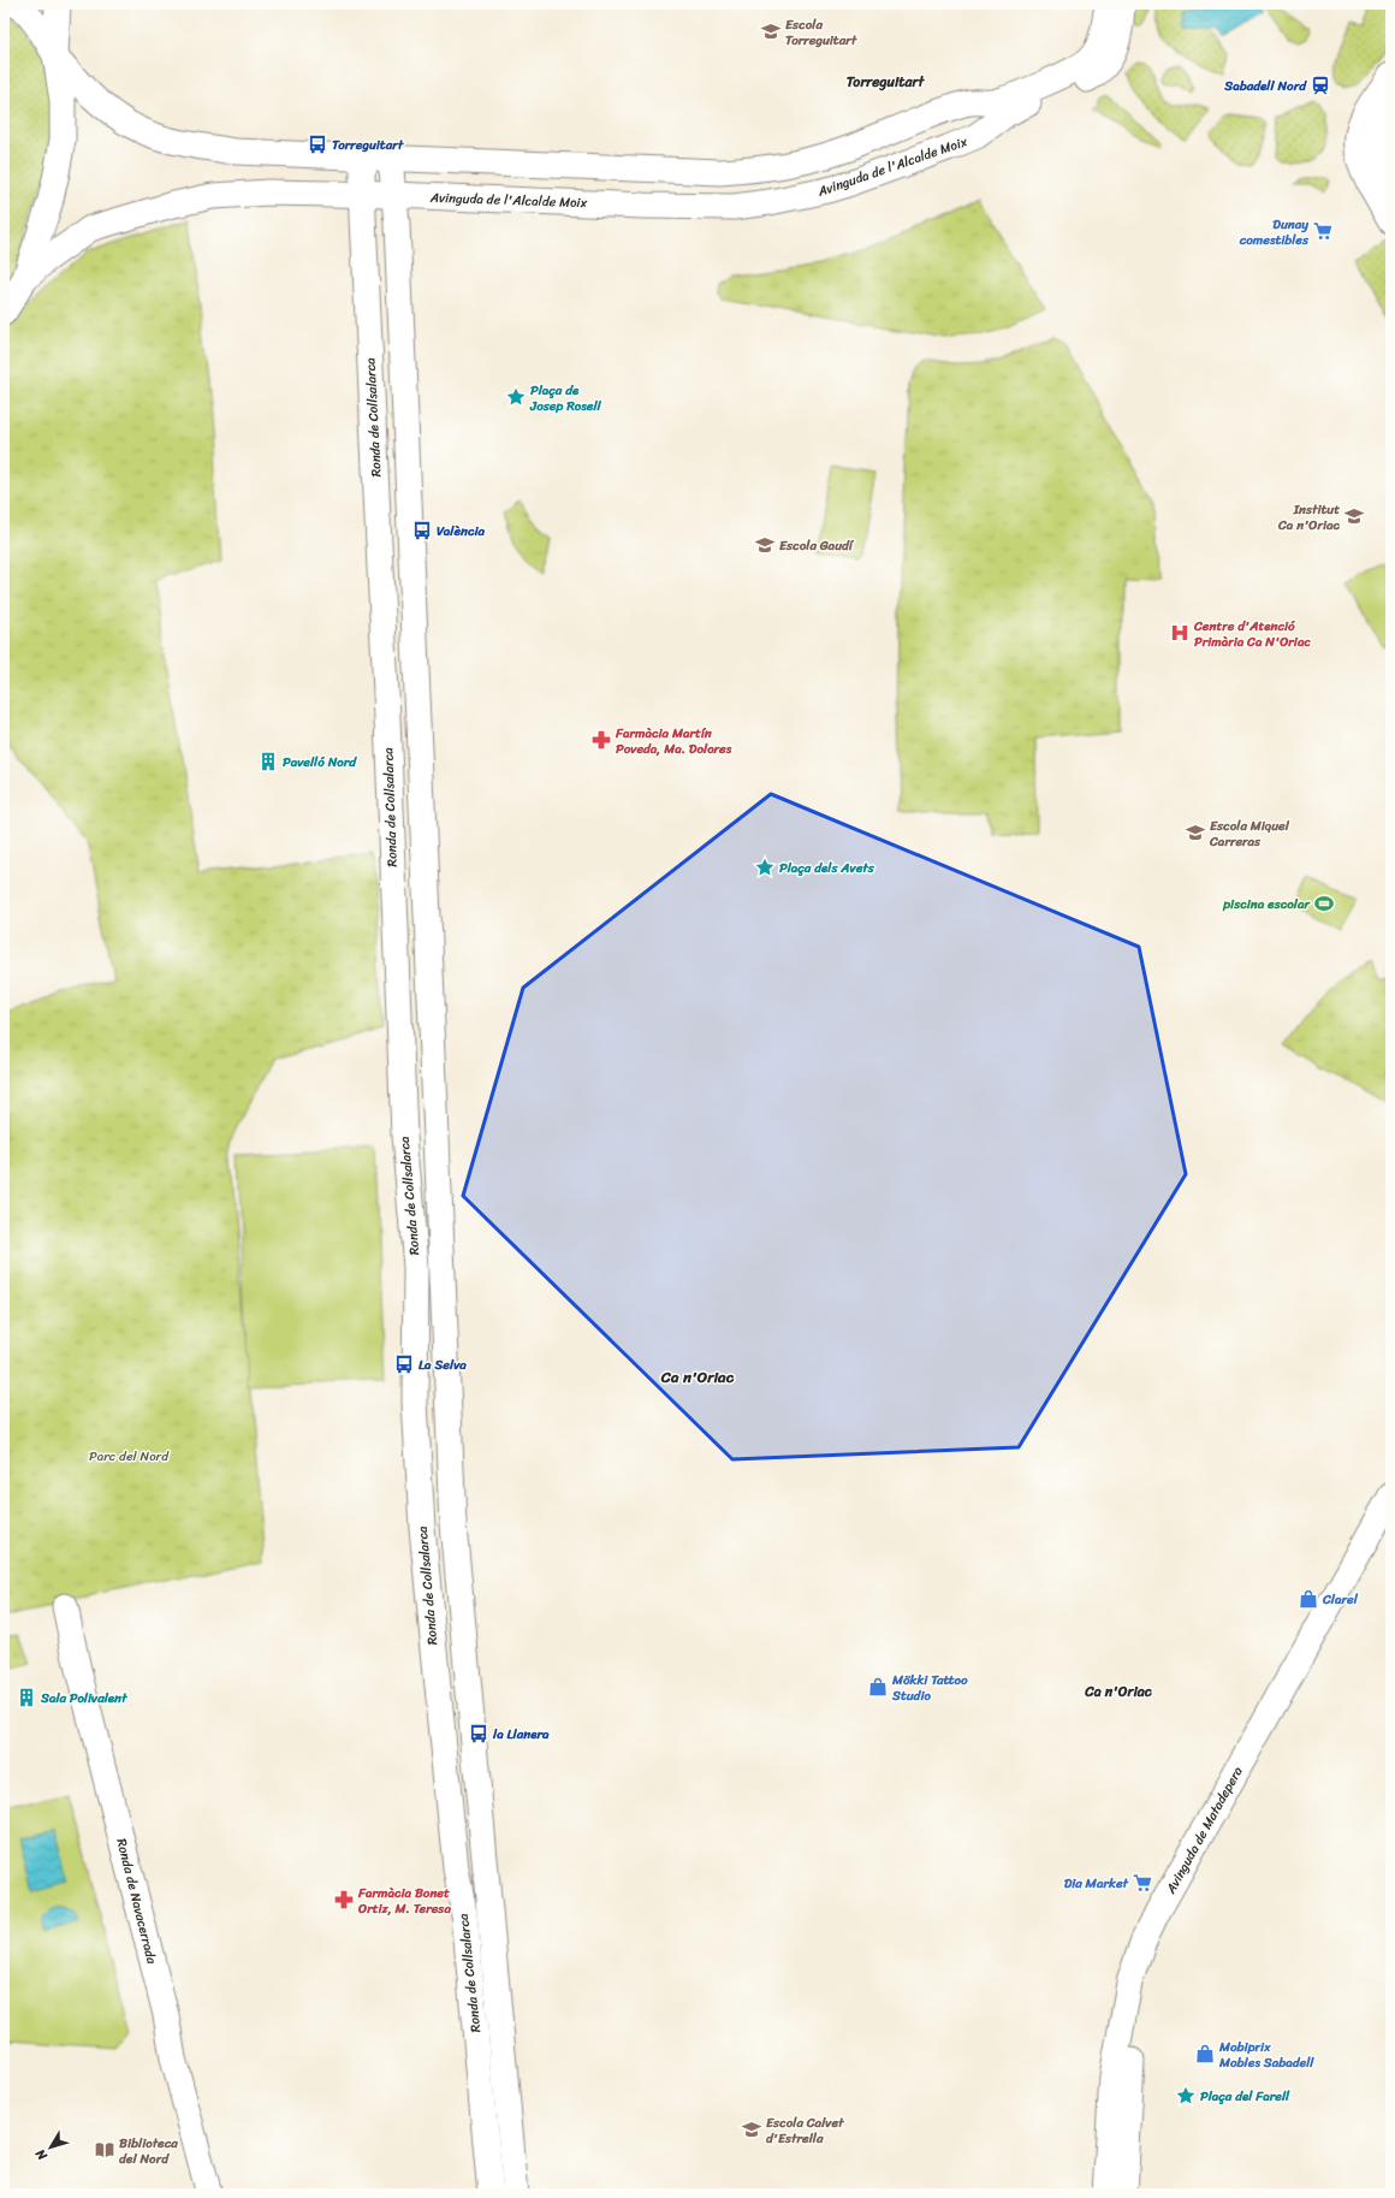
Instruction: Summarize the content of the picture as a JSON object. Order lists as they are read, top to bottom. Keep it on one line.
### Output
{"streets":{"street":["Avinguda de l'Alcalde Moix","Ronda de Collsalarca","Avinguda de Matadepera","Ronda de Navacerrada"]},"crossings":[["Avinguda de l'Alcalde Moix","Ronda de Collsalarca"]],"districts":["Torreguitart","Ca n'Oriac","Ca n'Oriac"],"parks":["Parc del Nord"],"places":{"school or university":["Escola Torreguitart","Institut Ca n'Oriac","Escola Gaudí","Escola Miquel Carreras","Escola Calvet d'Estrella"],"station":["Sabadell Nord"],"bus stop":["Torreguitart","València","La Selva","la Llanera"],"supermarket":["Dunay comestibles","Dia Market"],"place":["Plaça de Josep Rosell","Plaça dels Avets","Plaça del Farell"],"hospital":["Centre d'Atenció Primària Ca N'Oriac"],"pharmacy":["Farmàcia Martín Poveda, Ma. Dolores","Farmàcia Bonet Ortiz, M. Teresa"],"building":["Pavelló Nord","Sala Polivalent"],"sports":["piscina escolar"],"shop":["Clarel","Mökki Tattoo Studio","Mobiprix Mobles Sabadell"],"library":["Biblioteca del Nord"]},"north":"bottom left"}
